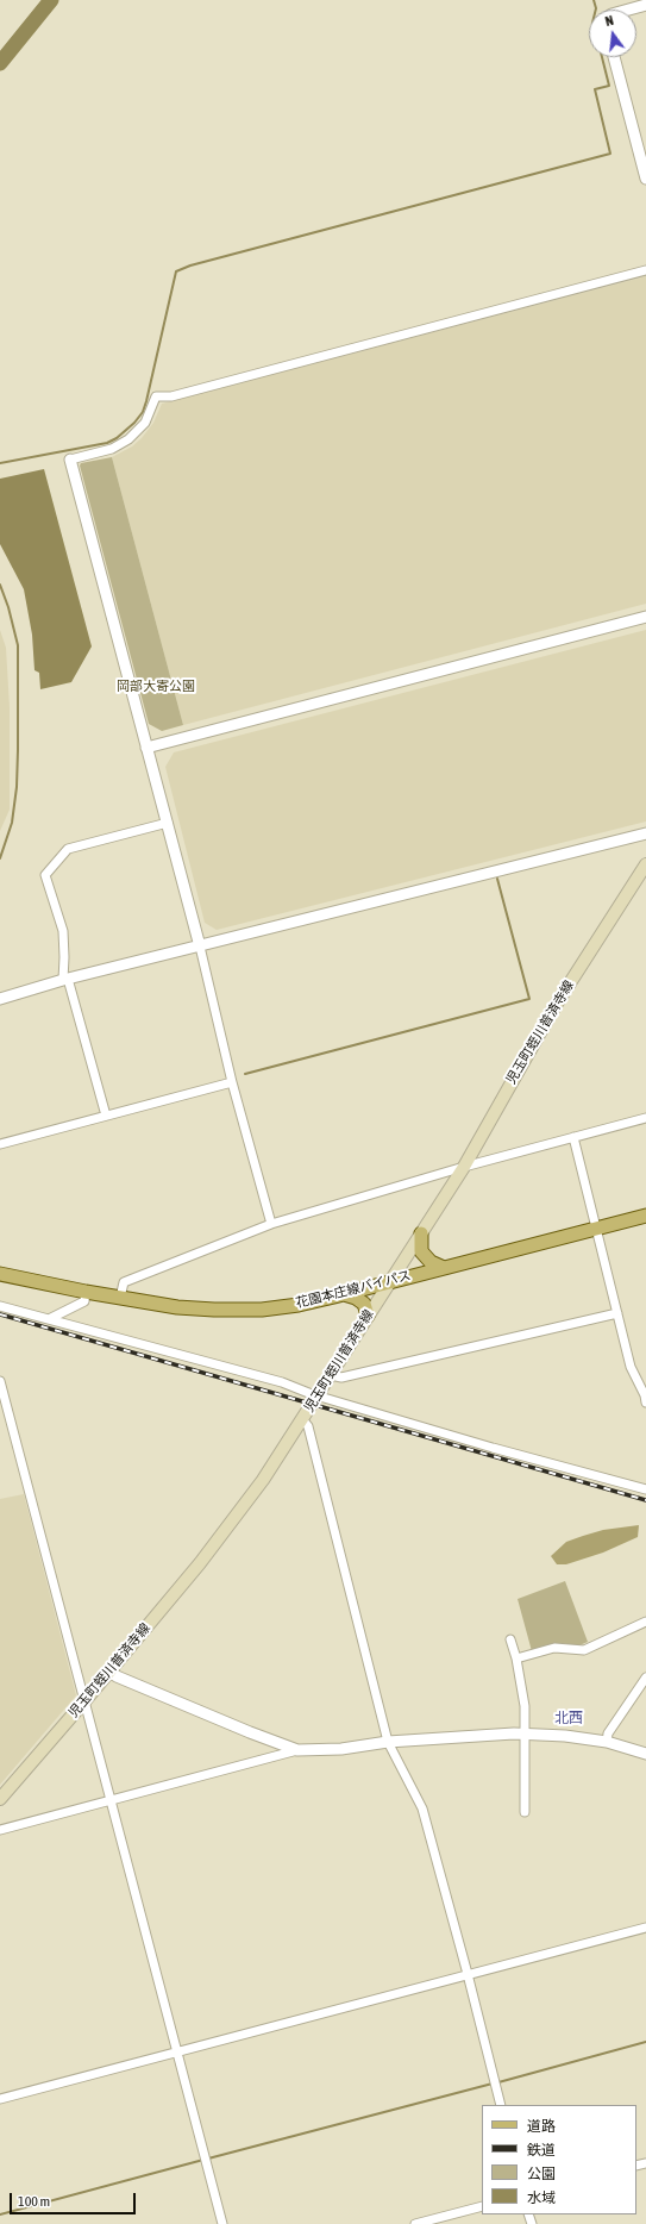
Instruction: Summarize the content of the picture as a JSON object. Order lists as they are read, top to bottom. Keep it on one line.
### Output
{"streets":{"main road":["児玉町蛭川普済寺線","花園本庄線バイパス"]},"crossings":[["児玉町蛭川普済寺線","花園本庄線バイパス"]],"districts":["北西"],"parks":["岡部大寄公園"],"legend":["道路","鉄道","公園","水域"],"scale_bar":"100 m","north":"top"}
